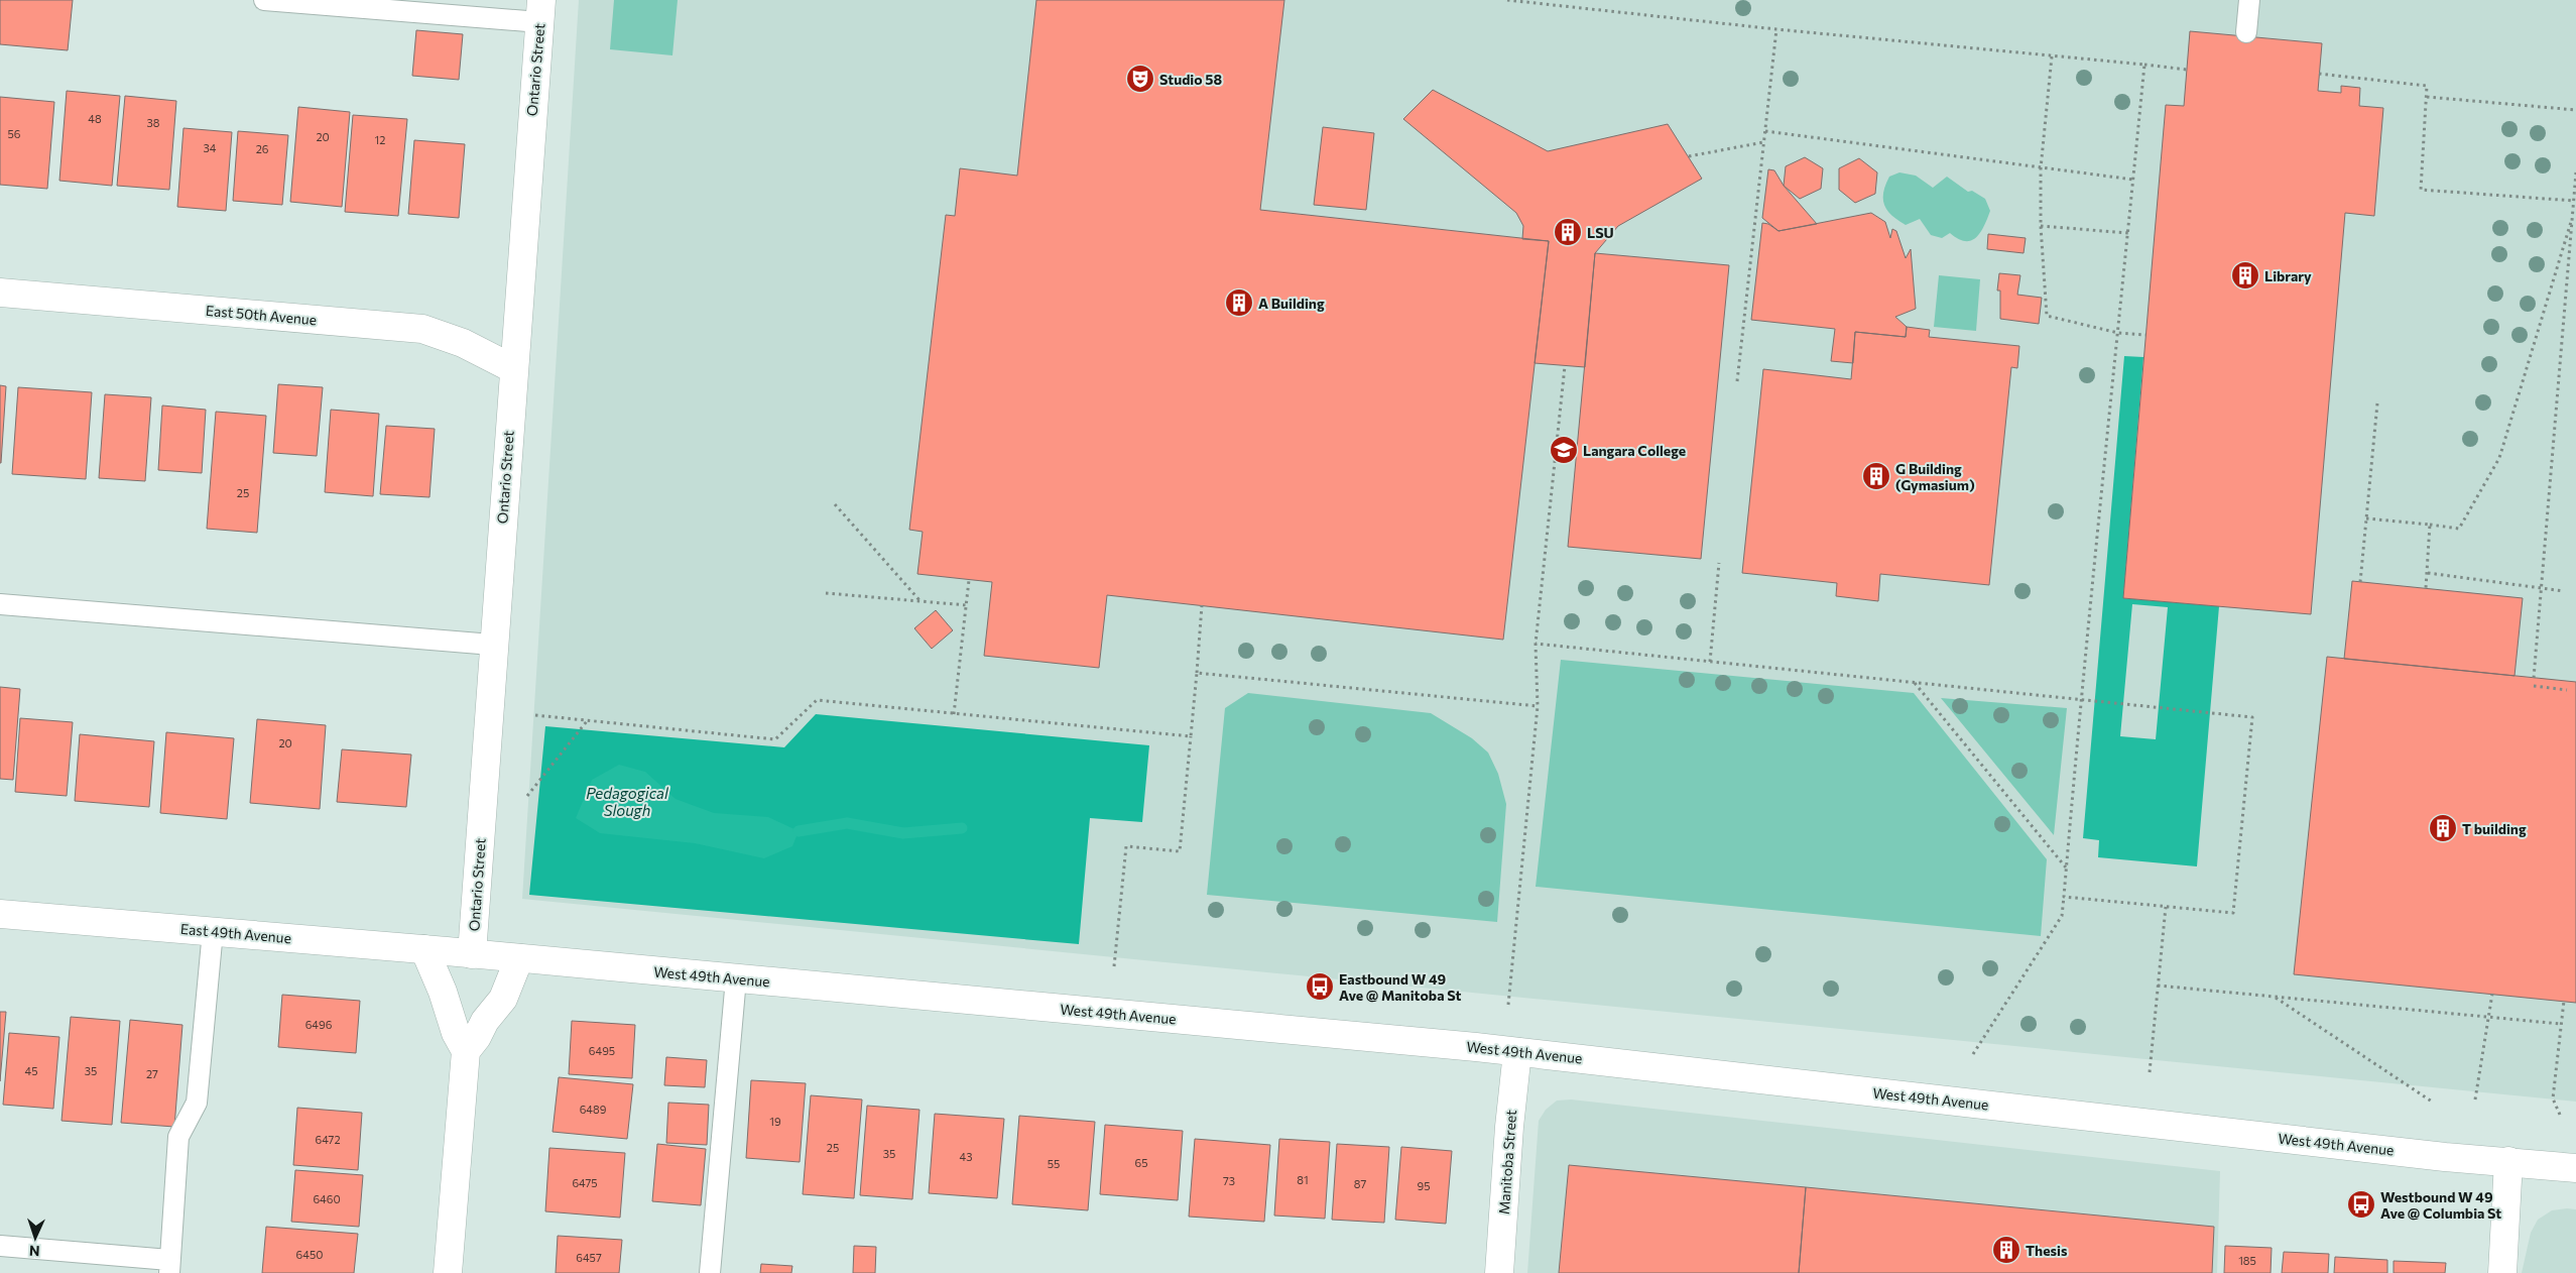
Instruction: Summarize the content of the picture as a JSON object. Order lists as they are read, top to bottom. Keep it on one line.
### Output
{"streets":{"street":["Ontario Street","East 50th Avenue","East 49th Avenue","West 49th Avenue","Manitoba Street"]},"crossings":[["Ontario Street","East 50th Avenue"],["Ontario Street","East 49th Avenue"],["Ontario Street","West 49th Avenue"],["East 49th Avenue","West 49th Avenue"],["West 49th Avenue","Manitoba Street"]],"water":["Pedagogical Slough"],"places":{"theatre":["Studio 58"],"building":["LSU","Library","A Building","G Building (Gymasium)","T building","Thesis"],"school or university":["Langara College"],"bus stop":["Eastbound W 49 Ave @ Manitoba St","Westbound W 49 Ave @ Columbia St"]},"house_numbers":["48","38","56","20","12","34","26","25","20","6496","6495","45","35","27","6489","19","6472","25","35","43","65","55","81","73","6475","87","95","6460","6450","6457","185"],"north":"bottom"}
